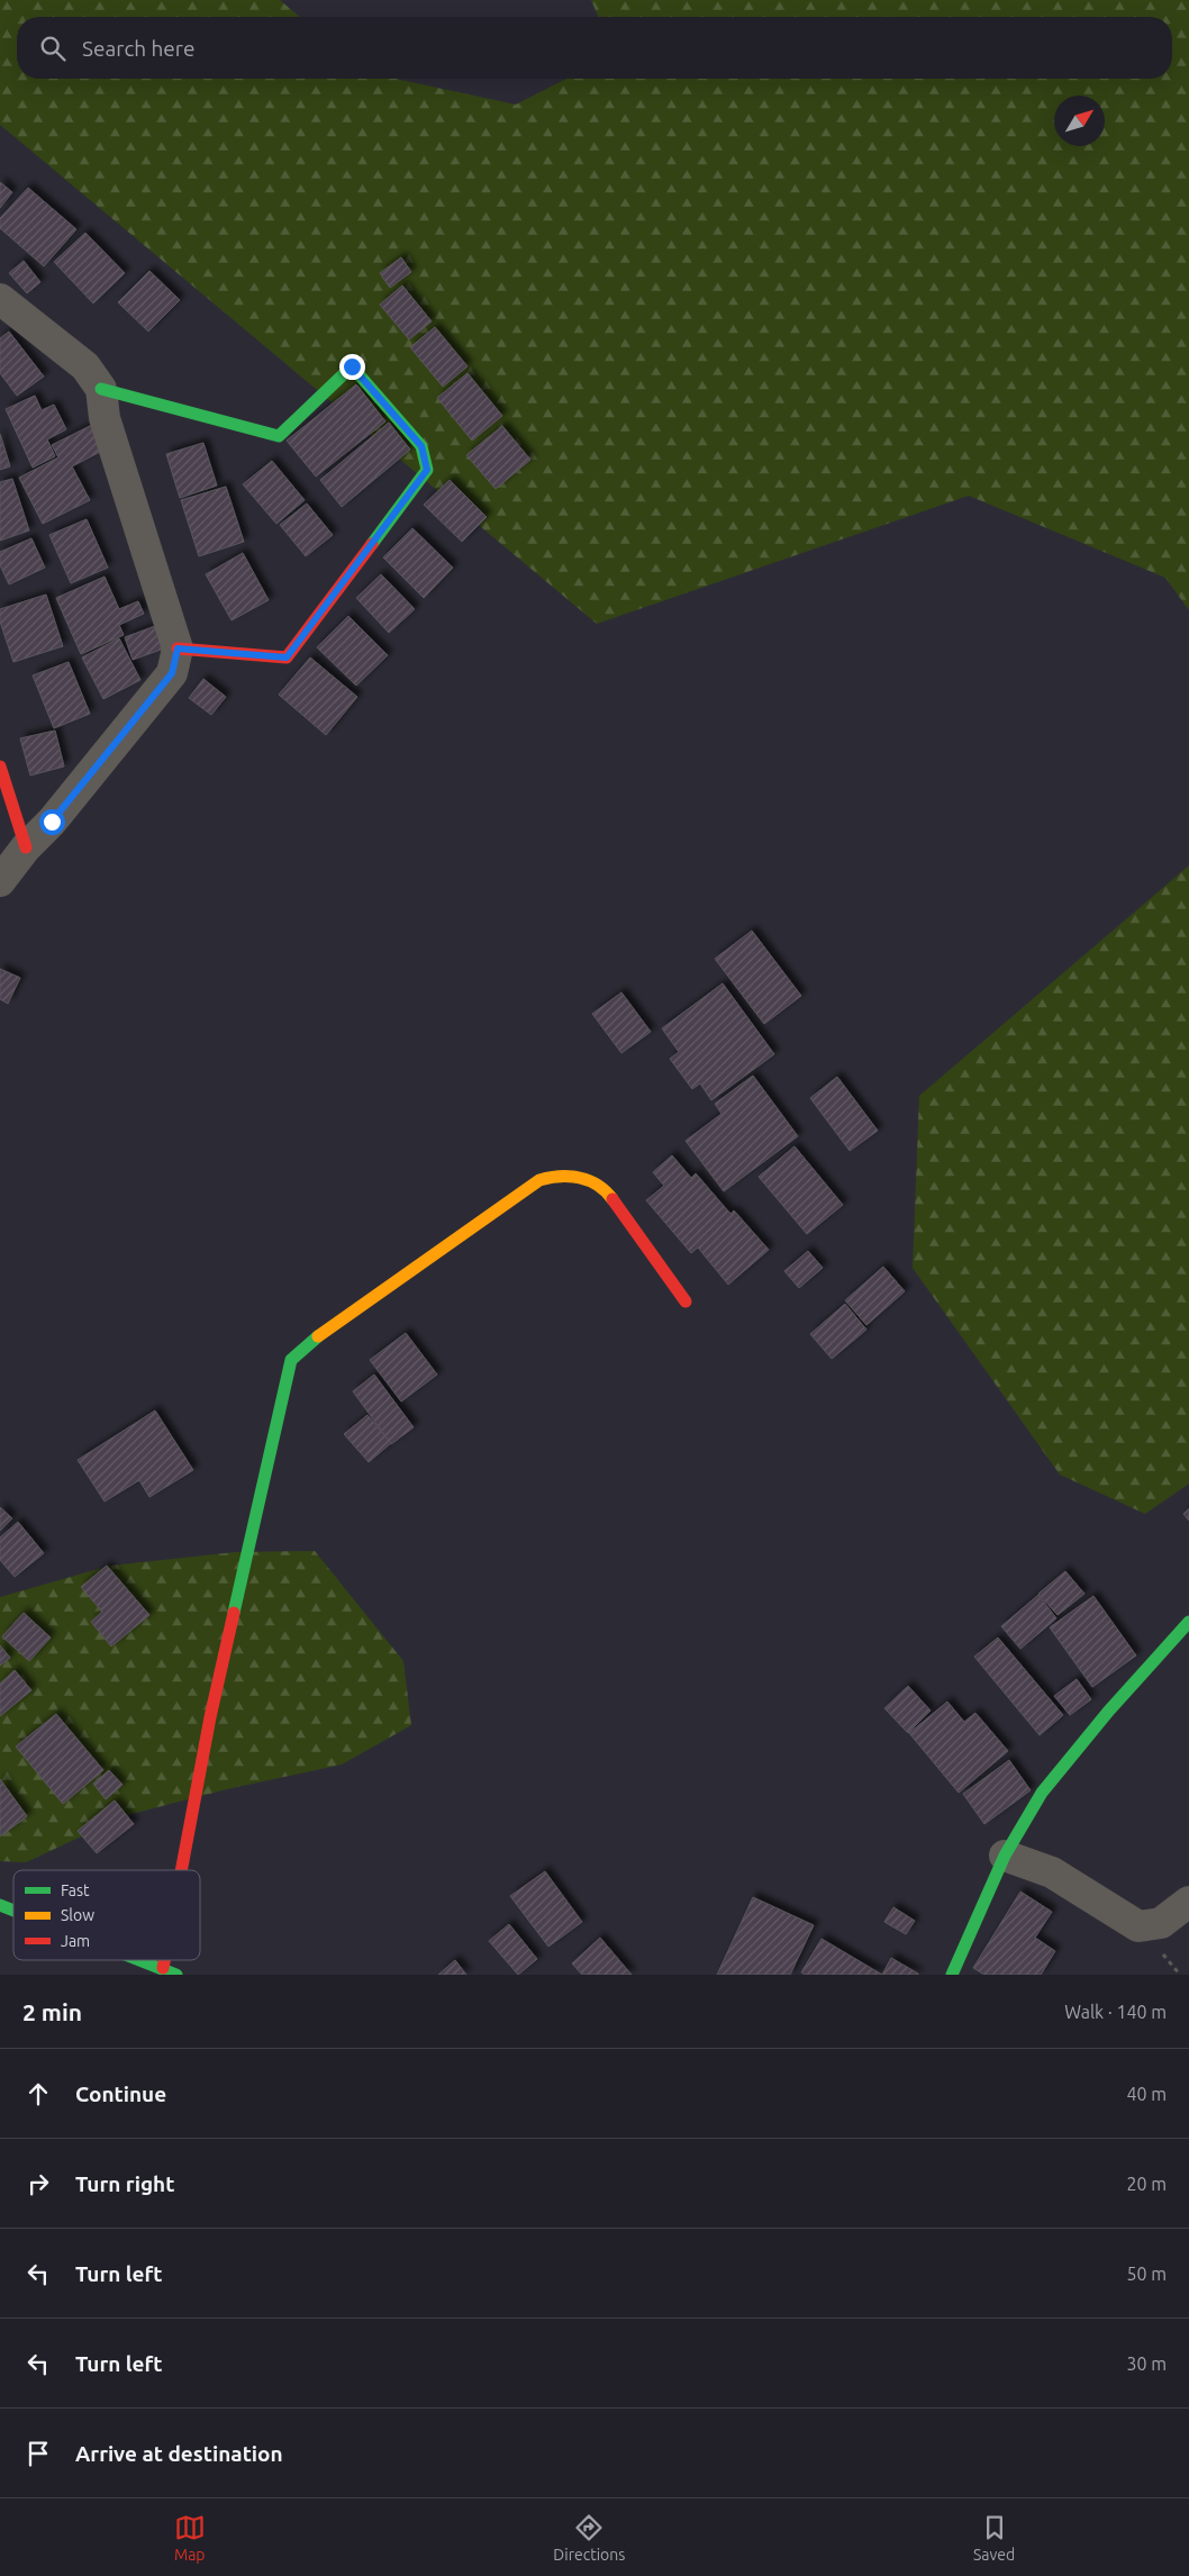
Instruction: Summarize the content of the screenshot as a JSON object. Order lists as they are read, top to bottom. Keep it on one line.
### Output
{"legend":["Fast","Slow","Jam"],"north":"top right","page":{"search":"Search here","heading":["2 min","Walk · 140 m"],"list":[["Continue","40 m"],["Turn right","20 m"],["Turn left","50 m"],["Turn left","30 m"],"Arrive at destination"],"nav":["Map","Directions","Saved"]}}
